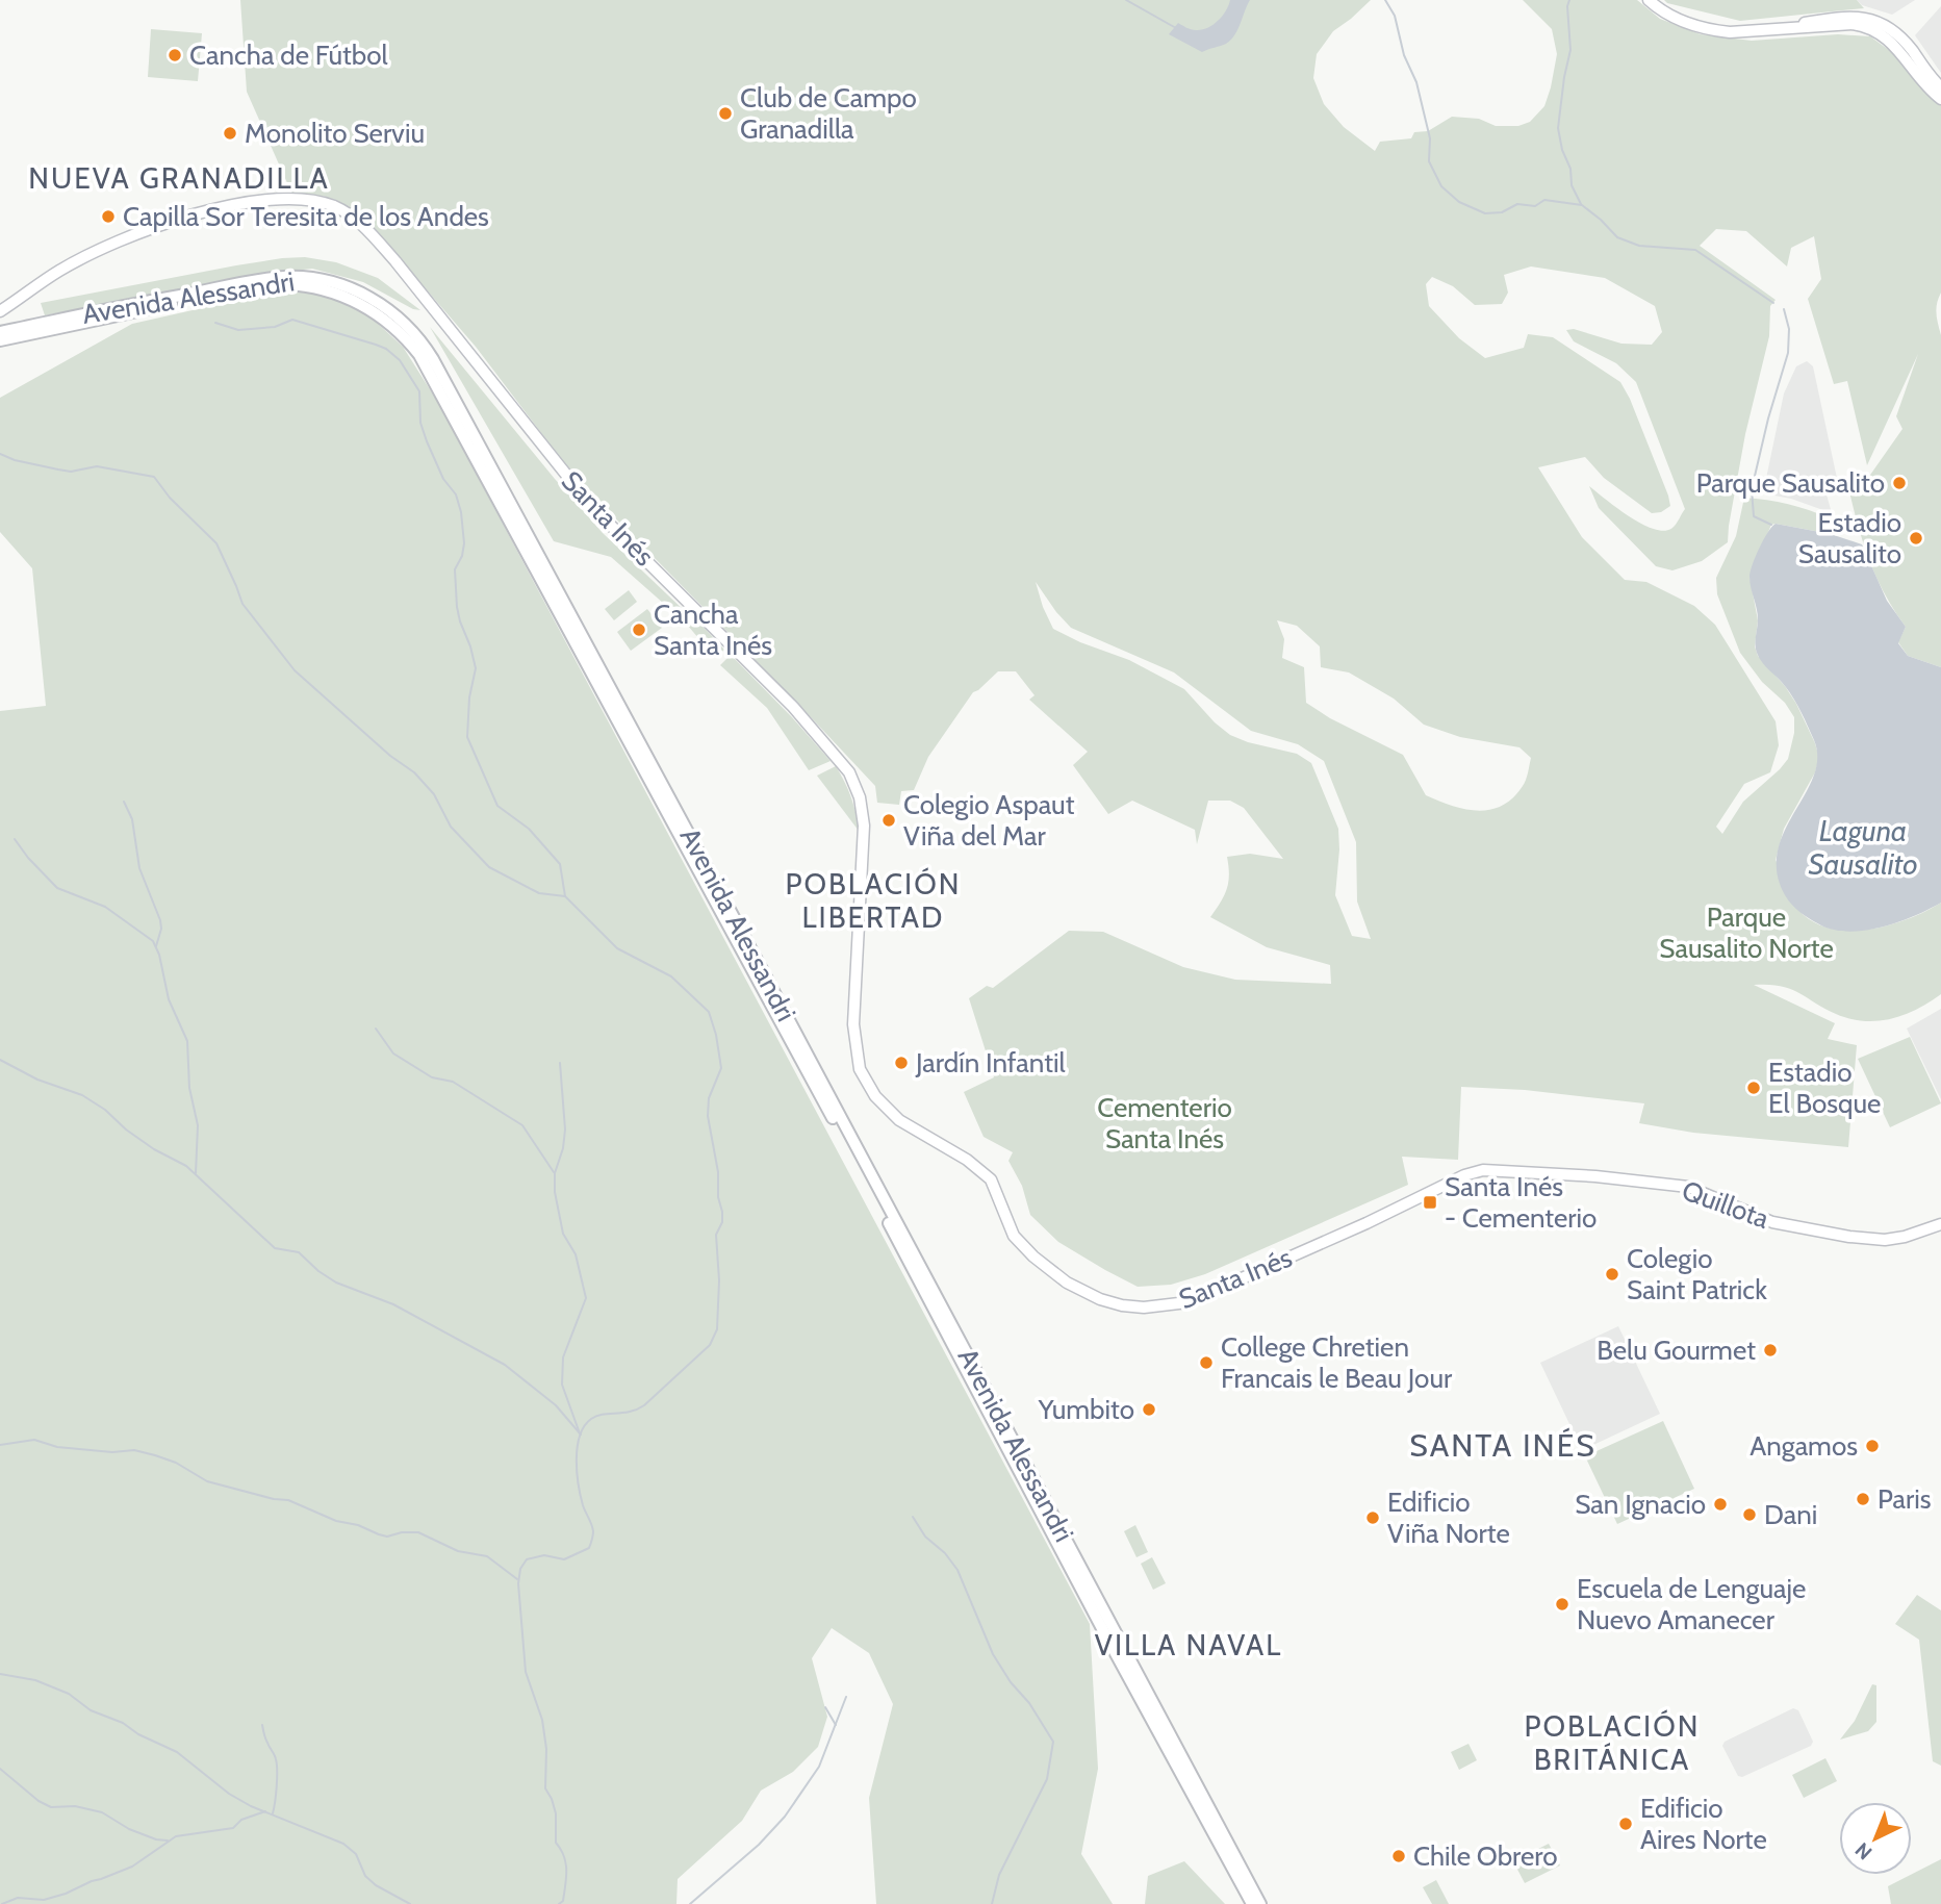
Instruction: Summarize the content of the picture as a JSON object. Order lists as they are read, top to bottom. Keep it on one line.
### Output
{"streets":{"main road":["Avenida Alessandri","Santa Inés","Quillota"]},"crossings":[["Santa Inés","Quillota"]],"districts":["NUEVA GRANADILLA","POBLACIÓN LIBERTAD","SANTA INÉS","VILLA NAVAL","POBLACIÓN BRITÁNICA"],"water":["Laguna Sausalito"],"parks":["Parque Sausalito Norte","Cementerio Santa Inés"],"places":{"other":["Cancha de Fútbol","Club de Campo Granadilla","Monolito Serviu","Capilla Sor Teresita de los Andes","Parque Sausalito","Estadio Sausalito","Cancha Santa Inés","Colegio Aspaut Viña del Mar","Jardín Infantil","Estadio El Bosque","Colegio Saint Patrick","Belu Gourmet","College Chretien Francais le Beau Jour","Yumbito","Angamos","Paris","San Ignacio","Dani","Edificio Viña Norte","Escuela de Lenguaje Nuevo Amanecer","Edificio Aires Norte","Chile Obrero"],"transit":["Santa Inés - Cementerio"]},"north":"bottom left"}
